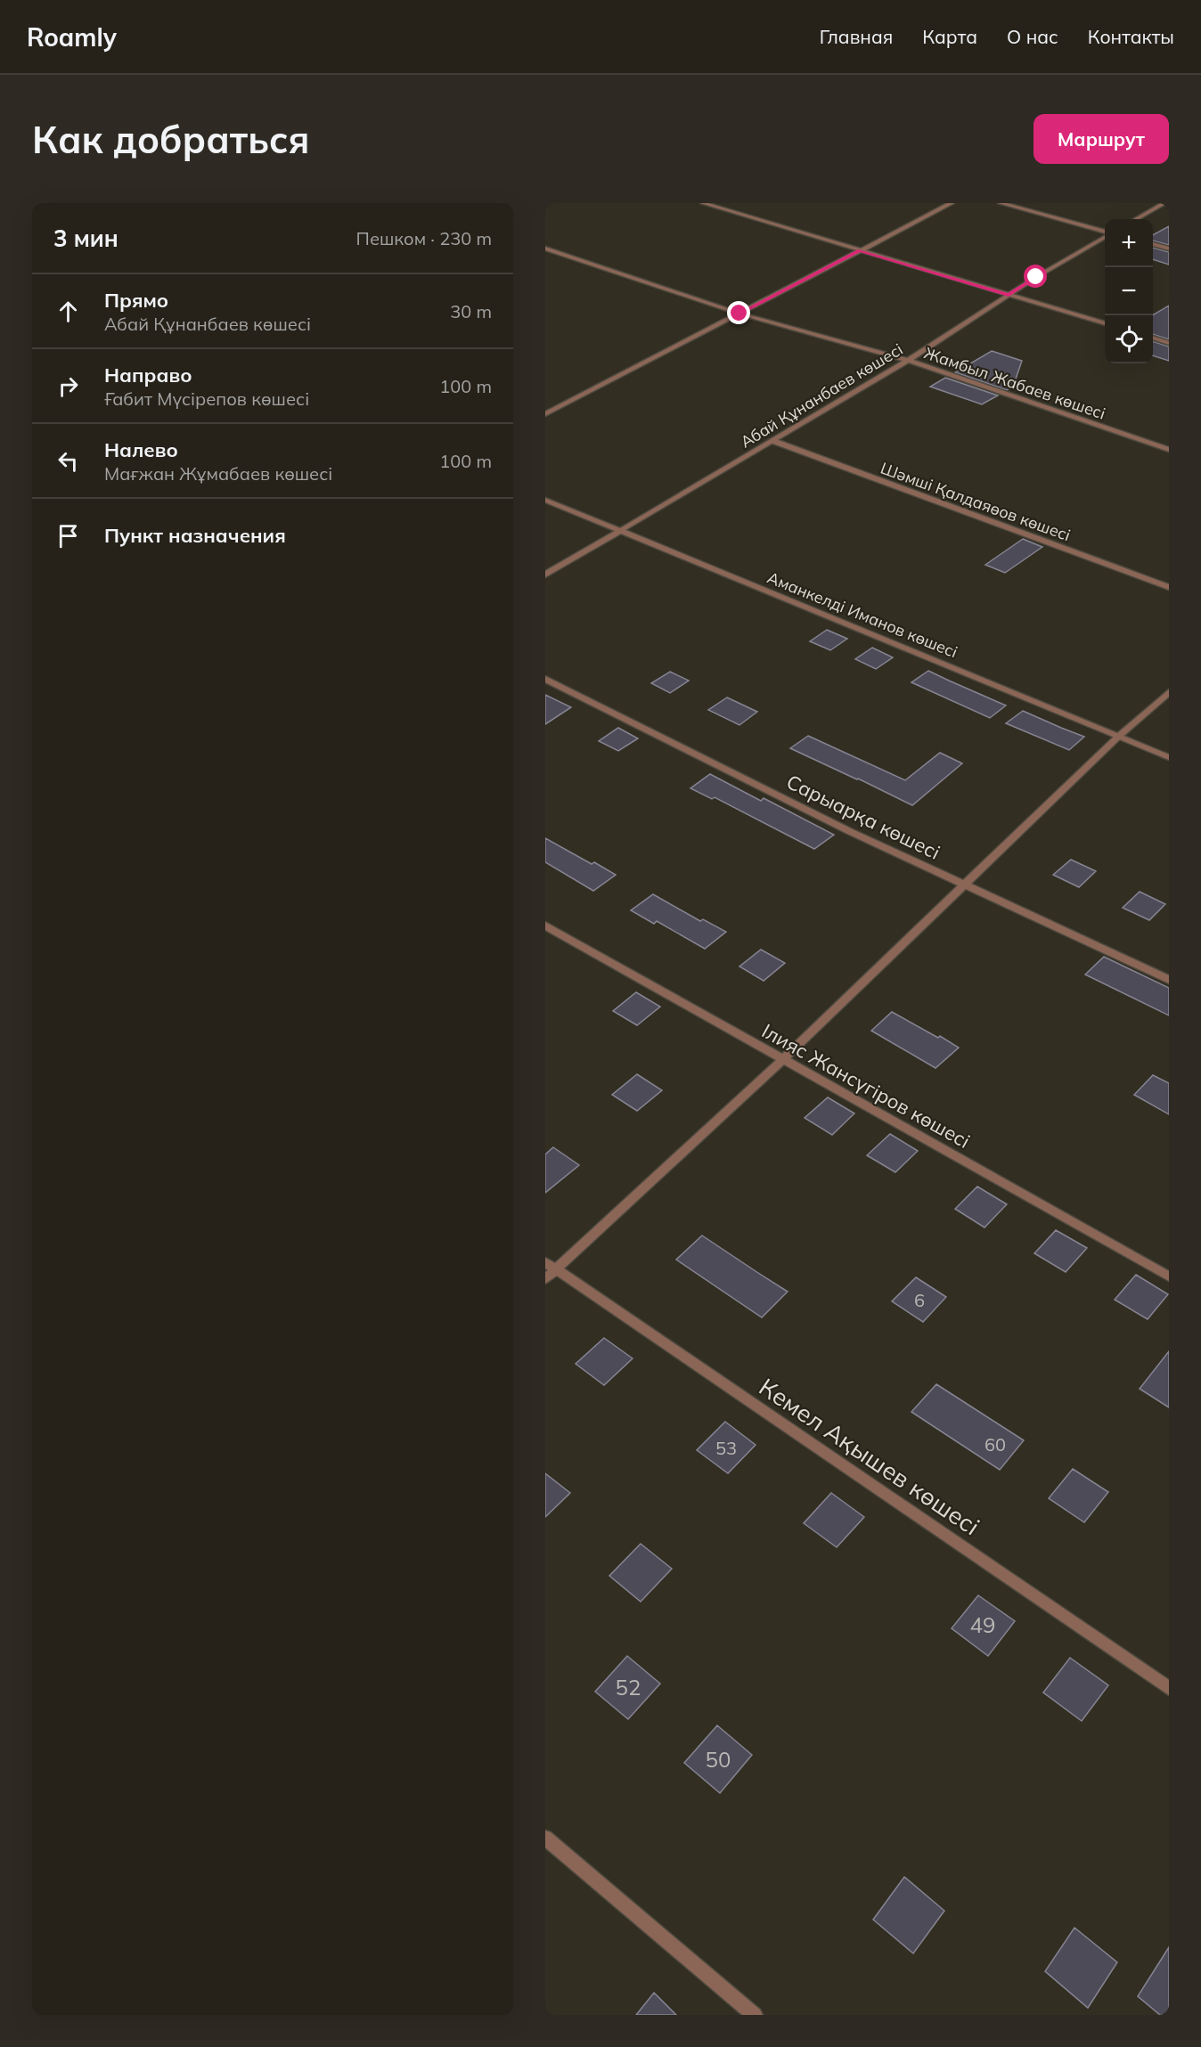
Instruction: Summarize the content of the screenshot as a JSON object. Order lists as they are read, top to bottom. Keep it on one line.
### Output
{"streets":{"street":["Жамбыл Жабаев көшесі","Абай Құнанбаев көшесі","Шәмші Қалдаяөов көшесі","Аманкелді Иманов көшесі","Сарыарқа көшесі","Ілияс Жансүгіров көшесі","Кемел Ақышев көшесі"]},"crossings":[["Жамбыл Жабаев көшесі","Абай Құнанбаев көшесі"],["Абай Құнанбаев көшесі","Шәмші Қалдаяөов көшесі"],["Абай Құнанбаев көшесі","Аманкелді Иманов көшесі"]],"house_numbers":["6","60","53","49","52","50"],"page":{"header":"Roamly","nav":["Главная","Карта","О нас","Контакты"],"buttons":"Маршрут","title":"Как добраться","heading":["3 мин","Пешком · 230 m"],"map_buttons":["+","−"],"list":[["Прямо","Абай Құнанбаев көшесі","30 m"],["Направо","Ғабит Мүсірепов көшесі","100 m"],["Налево","Мағжан Жұмабаев көшесі","100 m"],"Пункт назначения"]}}
